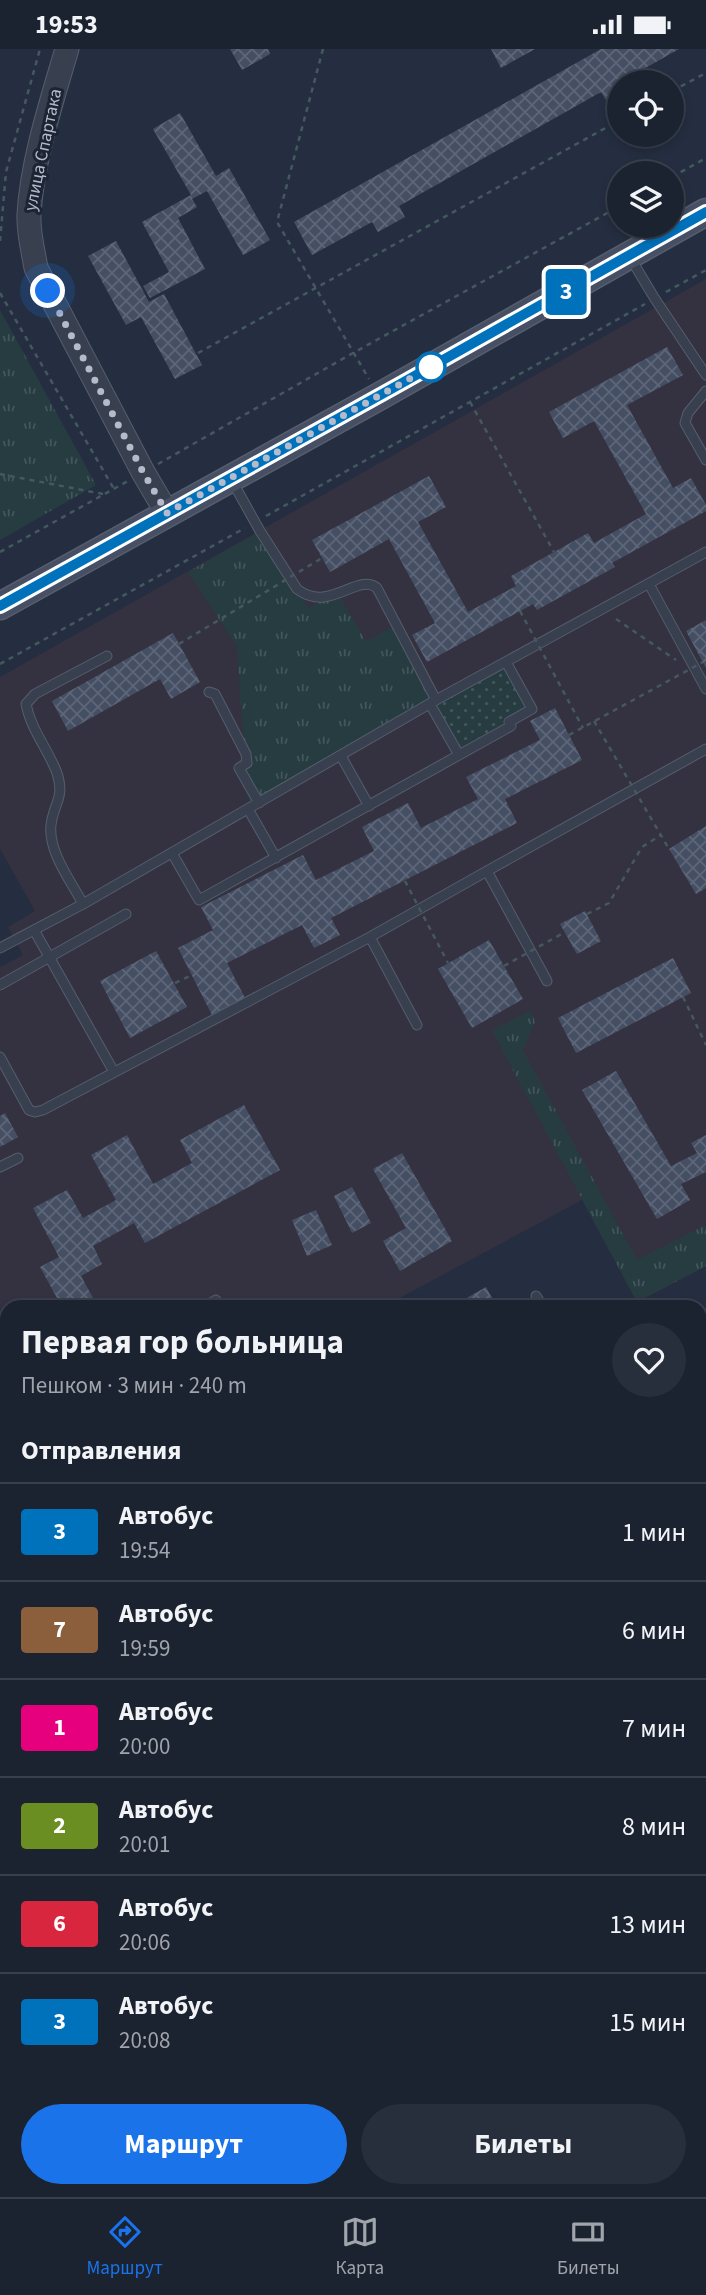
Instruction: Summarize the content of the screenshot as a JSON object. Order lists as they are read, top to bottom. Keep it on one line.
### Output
{"streets":{"street":["улица Спартака"]},"lines":["bus line 3"],"page":{"status":"19:53","on_map":"3","heading":[["Первая гор больница","Пешком · 3 мин · 240 m"],"Отправления"],"list":[{"mark":"3","name":"Автобус","note":"19:54","value":"1 мин"},{"mark":"7","name":"Автобус","note":"19:59","value":"6 мин"},{"mark":"1","name":"Автобус","note":"20:00","value":"7 мин"},{"mark":"2","name":"Автобус","note":"20:01","value":"8 мин"},{"mark":"6","name":"Автобус","note":"20:06","value":"13 мин"},{"mark":"3","name":"Автобус","note":"20:08","value":"15 мин"}],"buttons":["Маршрут","Билеты"],"tabs":["Маршрут","Карта","Билеты"]}}
